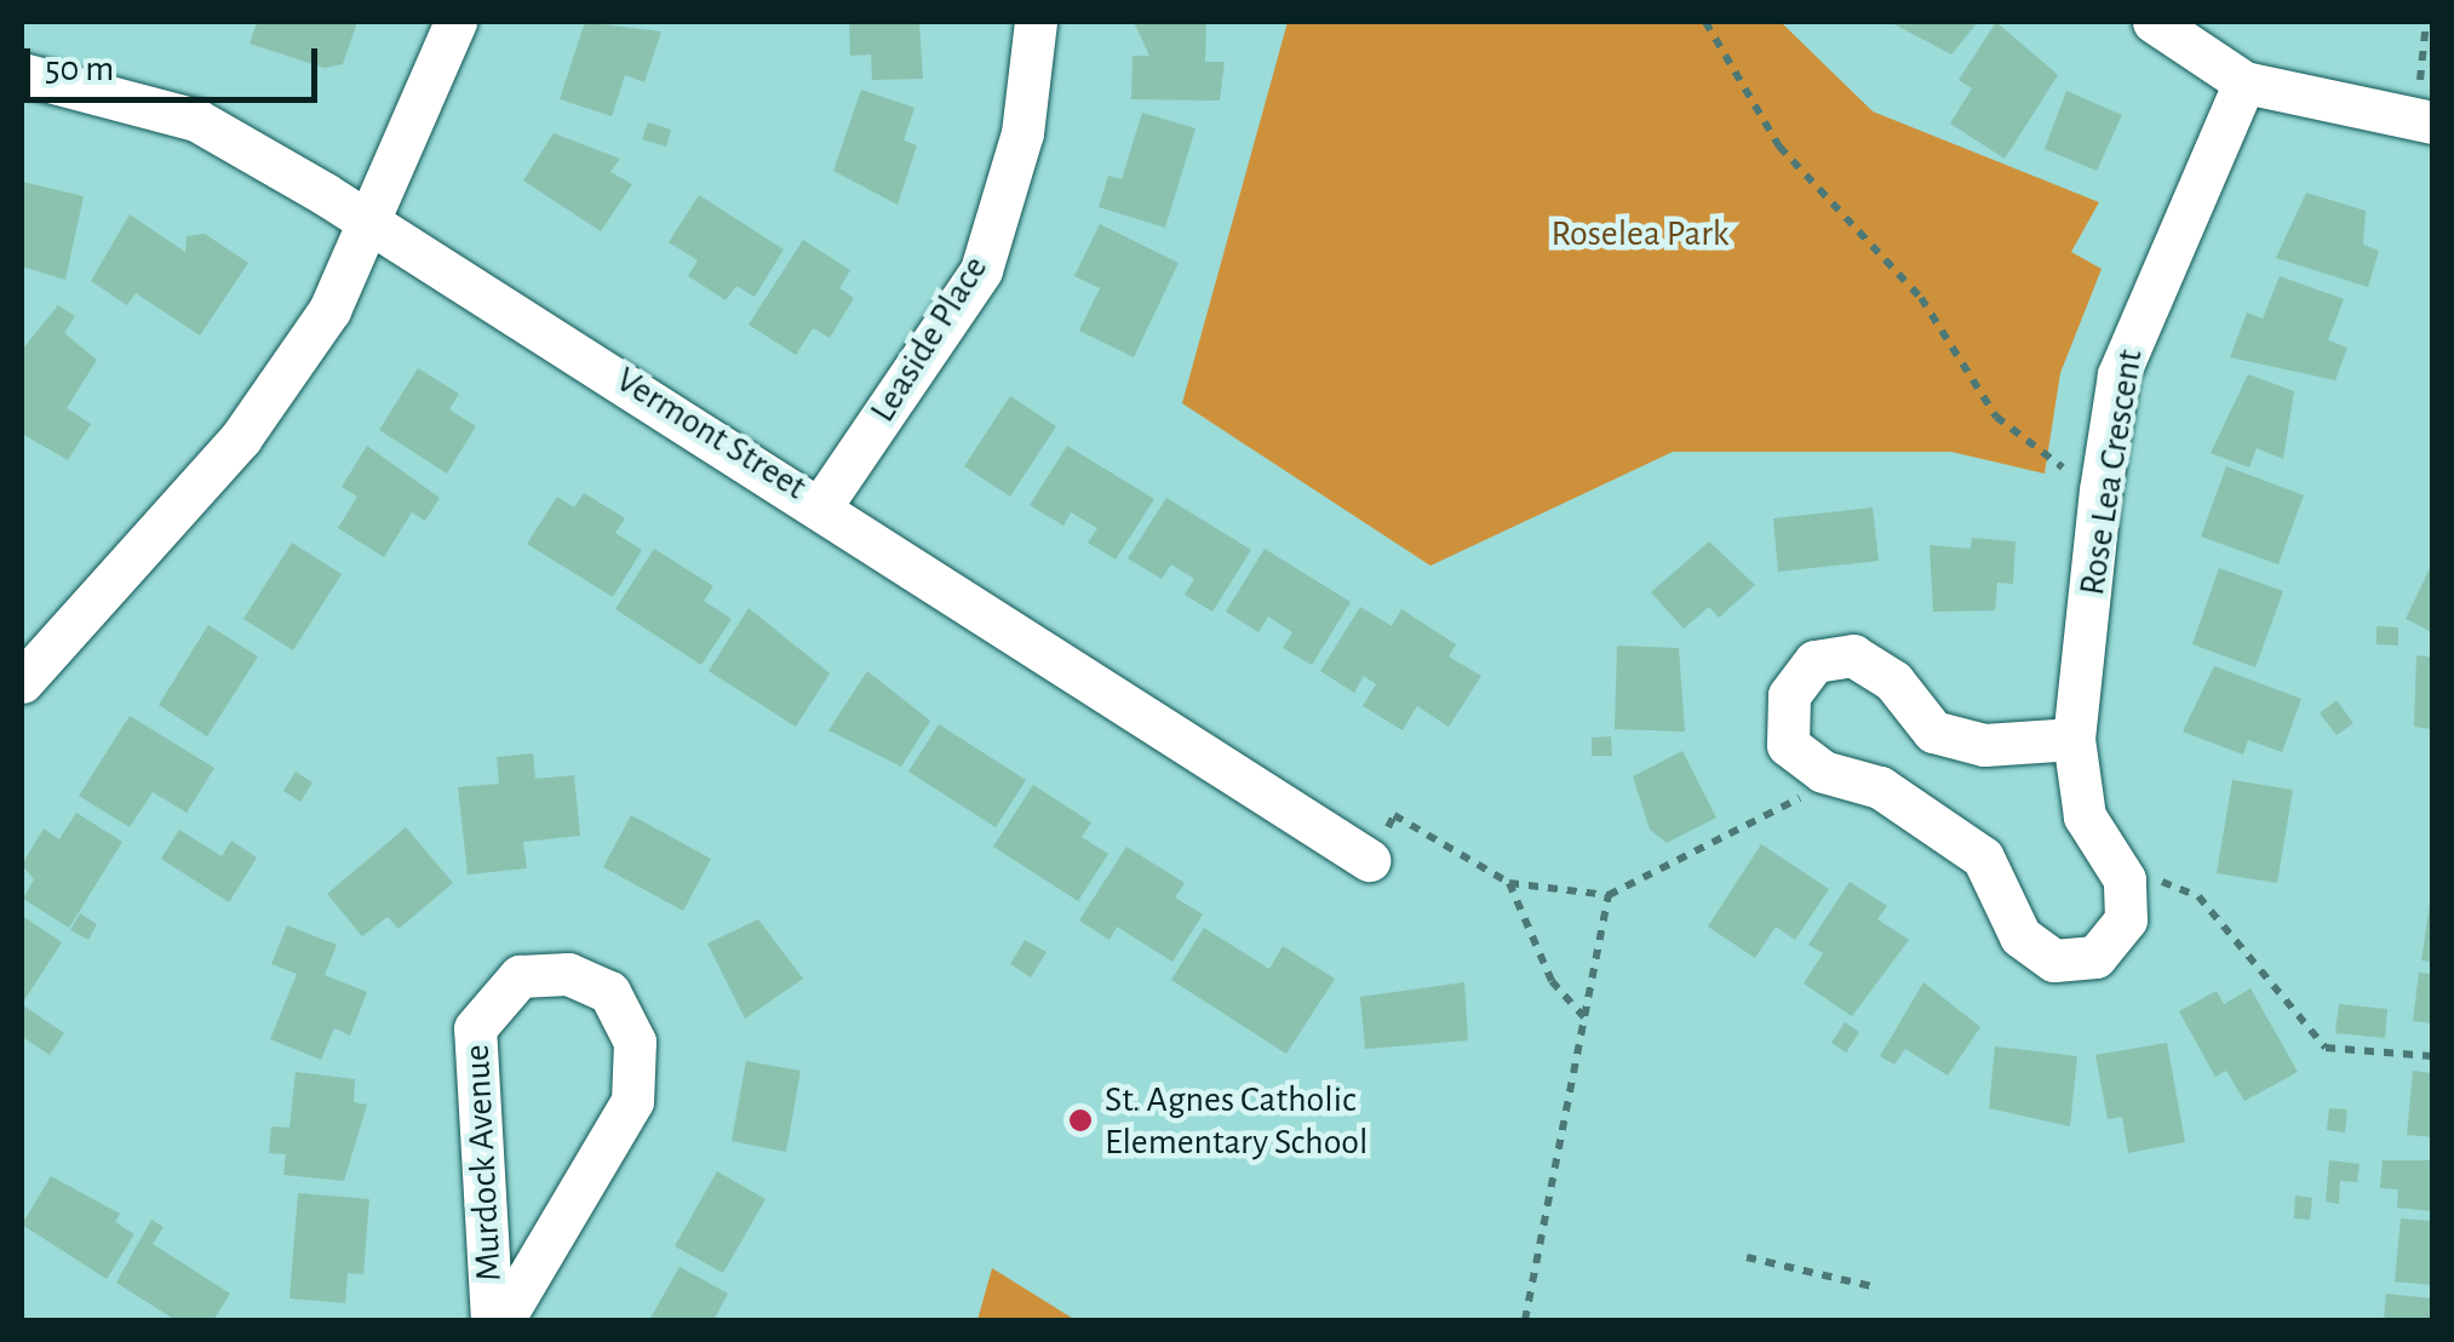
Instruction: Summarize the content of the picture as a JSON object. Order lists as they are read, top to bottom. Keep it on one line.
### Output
{"streets":{"street":["Leaside Place","Vermont Street","Rose Lea Crescent","Murdock Avenue"]},"crossings":[["Leaside Place","Vermont Street"]],"parks":["Roselea Park"],"places":["St. Agnes Catholic Elementary School"],"scale_bar":"50 m"}
